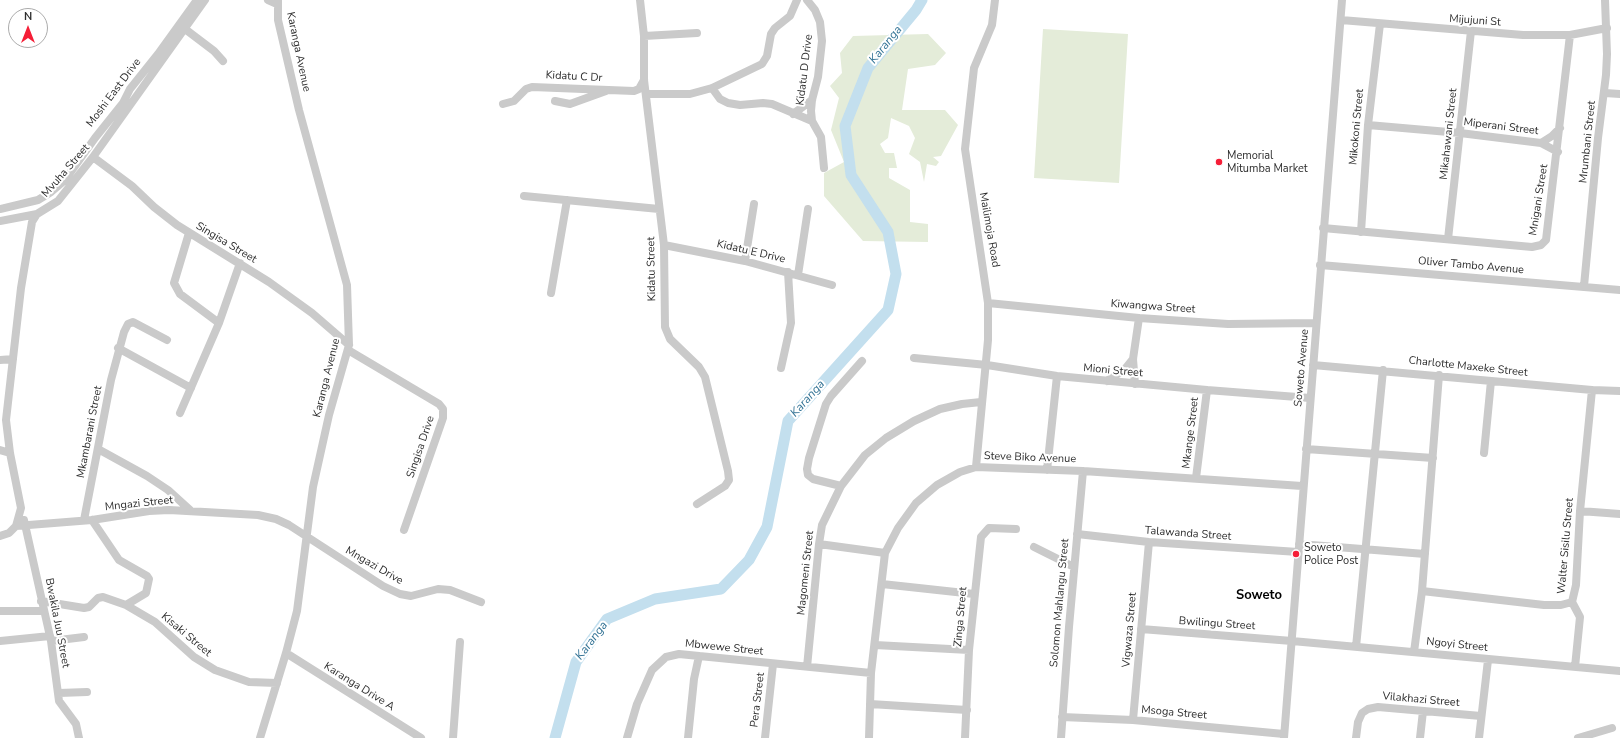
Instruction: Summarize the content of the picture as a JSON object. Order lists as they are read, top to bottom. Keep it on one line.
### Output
{"streets":{"street":["Mijujuni St","Karanga Avenue","Kidatu D Drive","Kidatu C Dr","Moshi East Drive","Mikokoni Street","Miperani Street","Mikahawani Street","Mrumbani Street","Mvuha Street","Mnigani Street","Mailimoja Road","Singisa Street","Kidatu E Drive","Oliver Tambo Avenue","Kidatu Street","Kiwangwa Street","Charlotte Maxeke Street","Soweto Avenue","Mioni Street","Mkambarani Street","Mkange Street","Singisa Drive","Steve Biko Avenue","Mngazi Street","Talawanda Street","Walter Sisilu Street","Mngazi Drive","Magomeni Street","Solomon Mahlangu Street","Zinga Street","Bwakila Juu Street","Bwilingu Street","Vigwaza Street","Kisaki Street","Ngoyi Street","Mbwewe Street","Karanga Drive A","Pera Street","Vilakhazi Street","Msoga Street"]},"crossings":[["Mijujuni St","Mikokoni Street"],["Mijujuni St","Mikahawani Street"],["Mijujuni St","Mrumbani Street"],["Mijujuni St","Mnigani Street"],["Mijujuni St","Soweto Avenue"],["Karanga Avenue","Singisa Street"],["Karanga Avenue","Singisa Drive"],["Karanga Avenue","Mngazi Street"],["Karanga Avenue","Mngazi Drive"],["Karanga Avenue","Kisaki Street"],["Karanga Avenue","Karanga Drive A"],["Kidatu C Dr","Kidatu Street"],["Mikokoni Street","Miperani Street"],["Mikokoni Street","Mnigani Street"],["Miperani Street","Mikahawani Street"],["Miperani Street","Mnigani Street"],["Mikahawani Street","Mnigani Street"],["Mrumbani Street","Oliver Tambo Avenue"],["Mvuha Street","Singisa Street"],["Mnigani Street","Soweto Avenue"],["Mailimoja Road","Kiwangwa Street"],["Mailimoja Road","Mioni Street"],["Mailimoja Road","Steve Biko Avenue"],["Mailimoja Road","Magomeni Street"],["Singisa Street","Singisa Drive"],["Kidatu E Drive","Kidatu Street"],["Oliver Tambo Avenue","Soweto Avenue"],["Kiwangwa Street","Soweto Avenue"],["Charlotte Maxeke Street","Soweto Avenue"],["Charlotte Maxeke Street","Walter Sisilu Street"],["Soweto Avenue","Mioni Street"],["Soweto Avenue","Steve Biko Avenue"],["Soweto Avenue","Talawanda Street"],["Soweto Avenue","Bwilingu Street"],["Soweto Avenue","Ngoyi Street"],["Soweto Avenue","Msoga Street"],["Mioni Street","Mkange Street"],["Mkambarani Street","Mngazi Street"],["Mkange Street","Steve Biko Avenue"],["Steve Biko Avenue","Solomon Mahlangu Street"],["Steve Biko Avenue","Mbwewe Street"],["Mngazi Street","Mngazi Drive"],["Mngazi Street","Bwakila Juu Street"],["Talawanda Street","Solomon Mahlangu Street"],["Talawanda Street","Vigwaza Street"],["Magomeni Street","Mbwewe Street"],["Solomon Mahlangu Street","Msoga Street"],["Bwakila Juu Street","Kisaki Street"],["Bwilingu Street","Vigwaza Street"],["Bwilingu Street","Ngoyi Street"],["Vigwaza Street","Msoga Street"],["Mbwewe Street","Pera Street"]],"districts":["Soweto"],"water":["Karanga"],"places":["Memorial Mitumba Market","Soweto Police Post"],"north":"top"}
